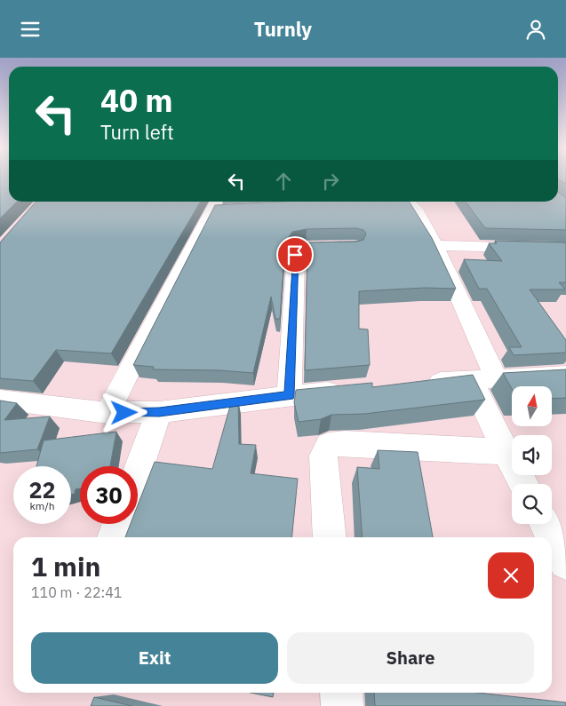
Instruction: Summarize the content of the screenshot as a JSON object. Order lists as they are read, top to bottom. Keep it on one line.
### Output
{"north":"top","page":{"header":"Turnly","turn":["40 m","Turn left"],"speed":"22 km/h","limit":"30","heading":["1 min","110 m · 22:41"],"buttons":["Exit","Share"]}}
